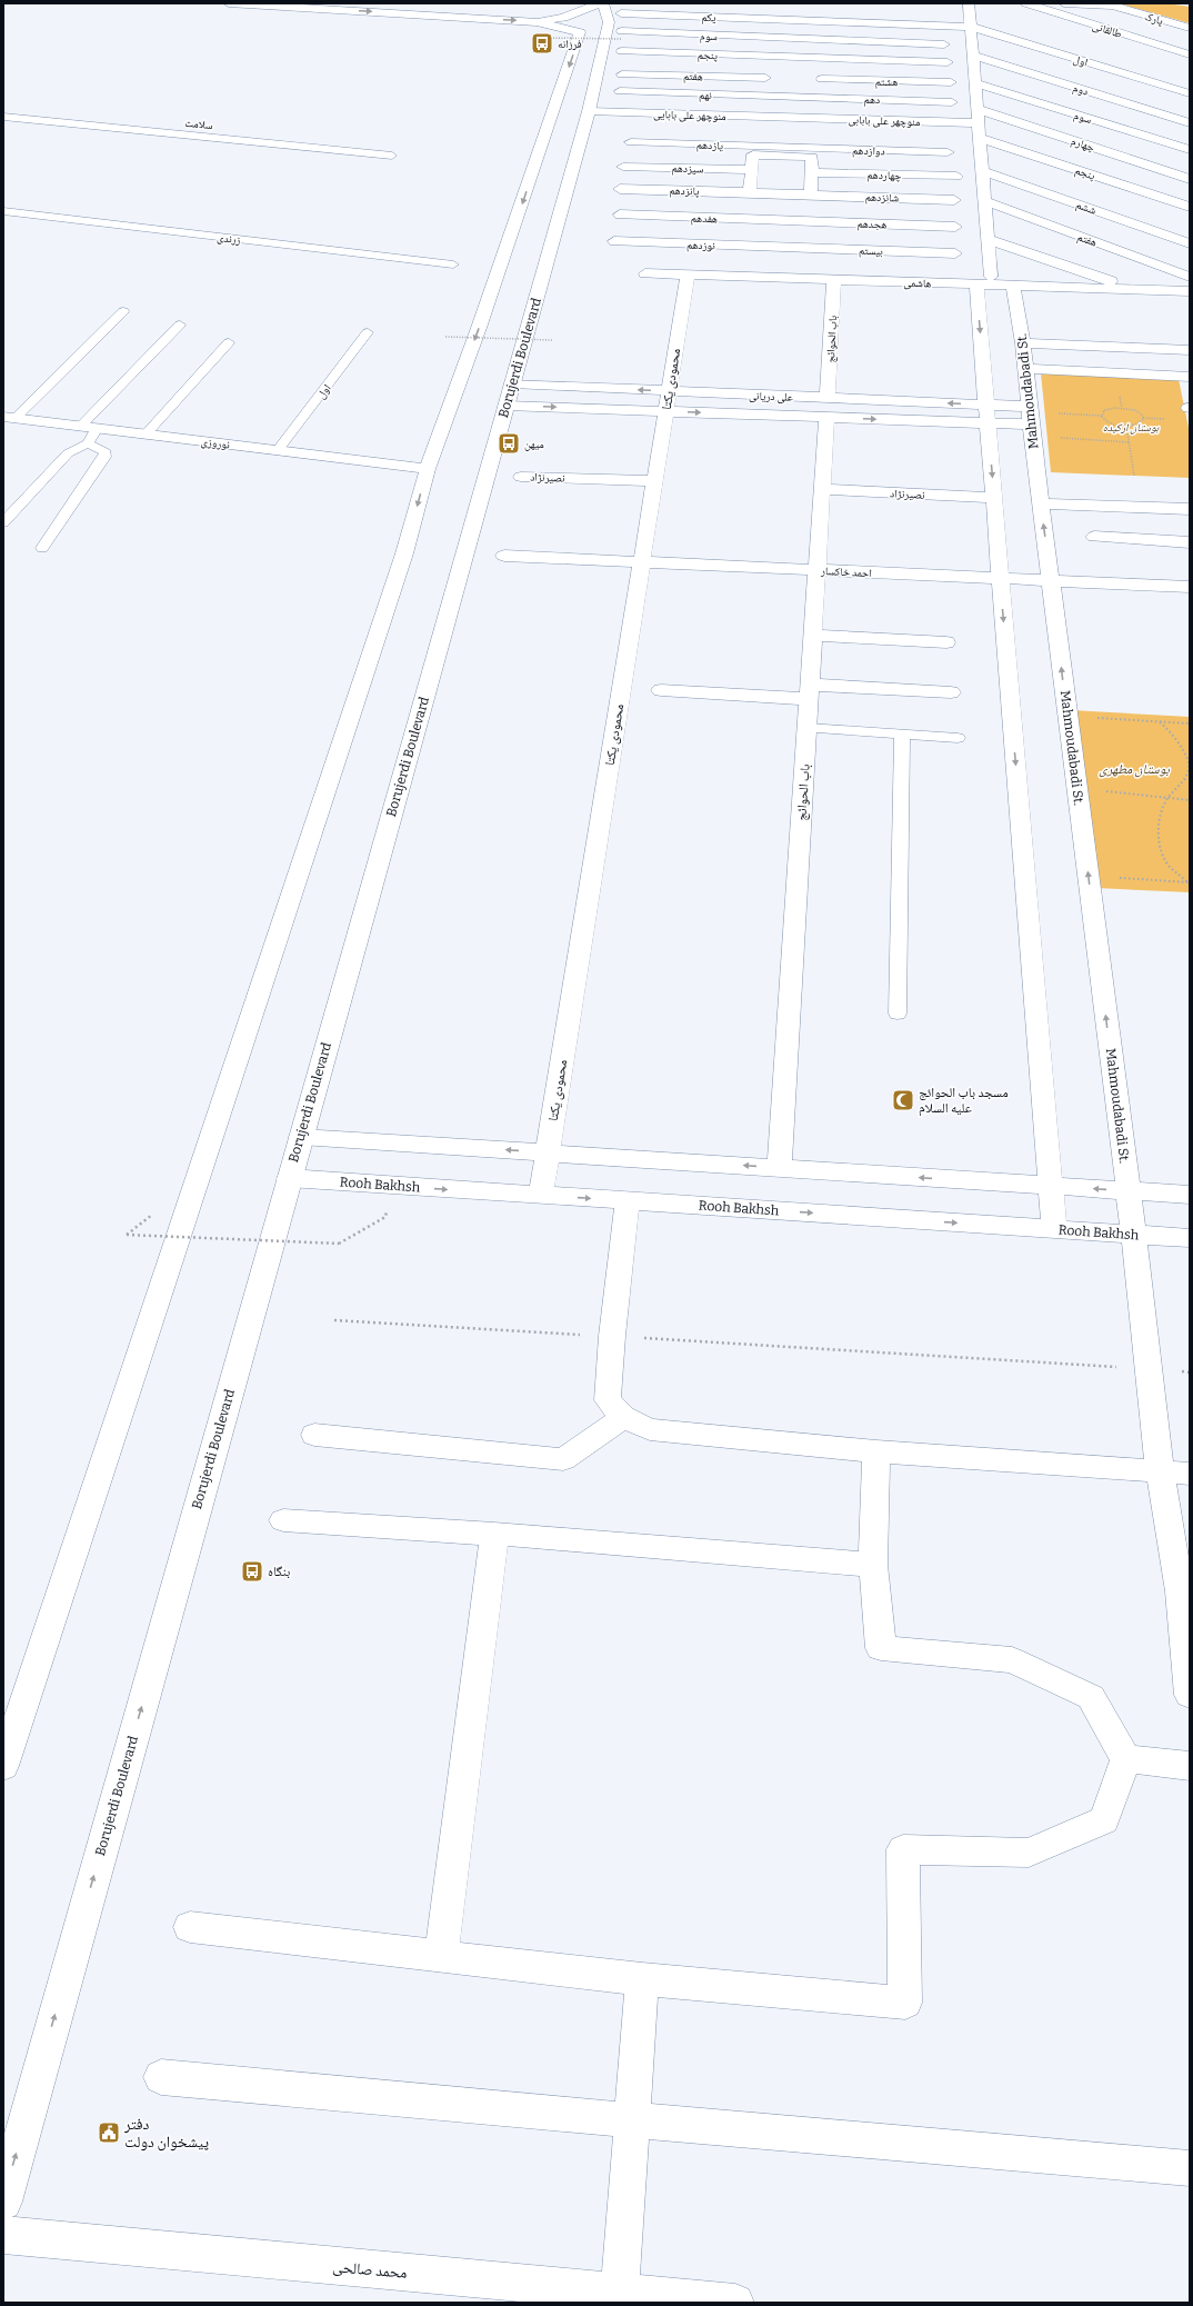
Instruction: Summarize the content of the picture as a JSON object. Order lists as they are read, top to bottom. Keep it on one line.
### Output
{"streets":{"street":["یکم","پارک","طالقانی","سوم","پنجم","اول","هفتم","هشتم","دوم","نهم","دهم","منوچهر علی بابایی","منوچهر علی بابابی","چهارم","یازدهم","دوازدهم","سیزدهم","چهاردهم","پانزدهم","شانزدهم","ششم","هفدهم","هجدهم","نوزدهم","بیستم","هاشمی","باب الحوائج","Borujerdi Boulevard","محمودی یکتا","Mahmoudabadi St.","علی دریانی","نوروزی","نصیرنژاد","احمد خاکسار","Rooh Bakhsh","محمد صالحی"],"lane":["سلامت","زرندی"]},"crossings":[["یکم","Borujerdi Boulevard"],["سوم","پنجم"],["اول","نوروزی"],["نهم","دهم"],["منوچهر علی بابایی","منوچهر علی بابابی"],["منوچهر علی بابایی","Borujerdi Boulevard"],["یازدهم","دوازدهم"],["پانزدهم","شانزدهم"],["هفدهم","هجدهم"],["نوزدهم","بیستم"],["هاشمی","باب الحوائج"],["هاشمی","محمودی یکتا"],["هاشمی","Mahmoudabadi St."],["باب الحوائج","علی دریانی"],["باب الحوائج","نصیرنژاد"],["باب الحوائج","احمد خاکسار"],["Borujerdi Boulevard","علی دریانی"],["Borujerdi Boulevard","Rooh Bakhsh"],["محمودی یکتا","علی دریانی"],["محمودی یکتا","نصیرنژاد"],["محمودی یکتا","احمد خاکسار"],["محمودی یکتا","Rooh Bakhsh"],["Mahmoudabadi St.","احمد خاکسار"],["Mahmoudabadi St.","Rooh Bakhsh"]],"parks":["بوستان ارکیده","بوستان مطهری"],"places":{"bus stop":["فرزانه","میهن","بنگاه"],"mosque":["مسجد باب الحوائج علیه السلام"],"public building":["دفتر پیشخوان دولت"]}}
